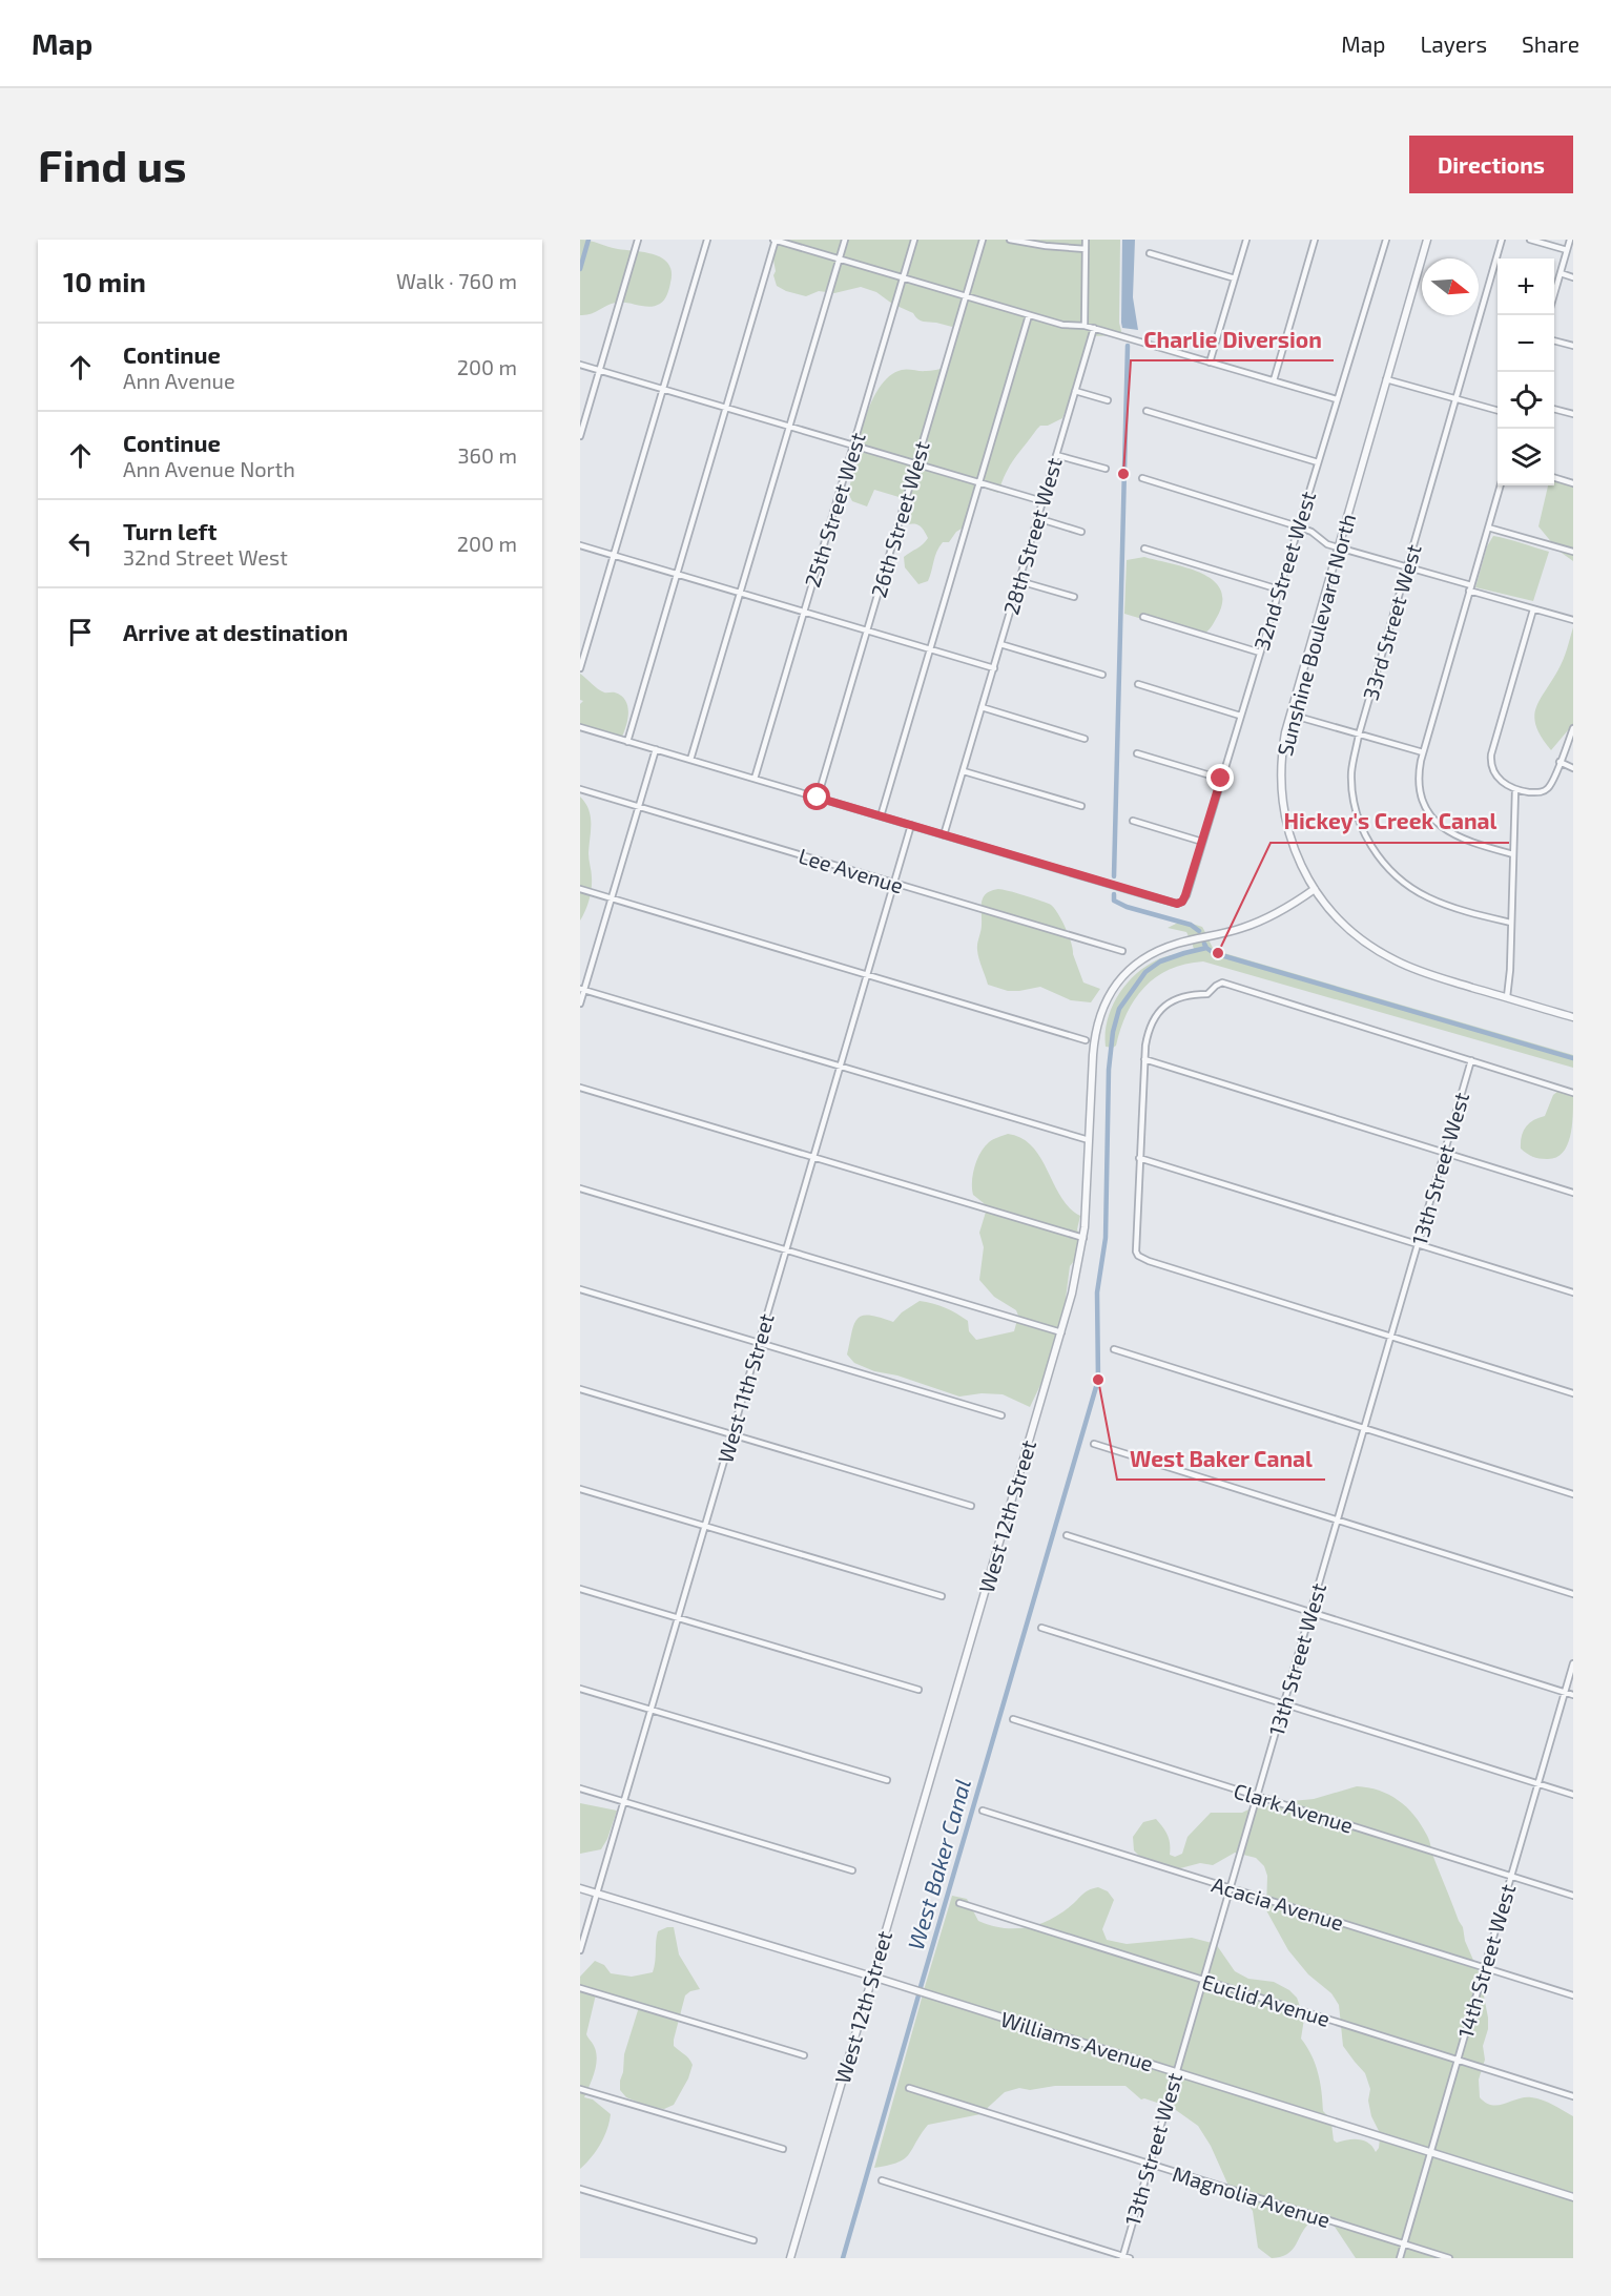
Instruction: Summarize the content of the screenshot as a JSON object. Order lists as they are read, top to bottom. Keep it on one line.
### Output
{"streets":{"street":["25th Street West","26th Street West","28th Street West","32nd Street West","33rd Street West","Sunshine Boulevard North","Lee Avenue","13th Street West","West 11th Street","West 12th Street","Clark Avenue","Acacia Avenue","14th Street West","Euclid Avenue","Williams Avenue","Magnolia Avenue"]},"crossings":[["28th Street West","32nd Street West"],["Sunshine Boulevard North","West 12th Street"],["Lee Avenue","West 11th Street"],["13th Street West","Clark Avenue"],["13th Street West","Acacia Avenue"],["13th Street West","Euclid Avenue"],["13th Street West","Williams Avenue"],["13th Street West","Magnolia Avenue"],["West 11th Street","Williams Avenue"],["West 12th Street","Williams Avenue"],["Clark Avenue","14th Street West"],["Acacia Avenue","14th Street West"],["14th Street West","Euclid Avenue"],["14th Street West","Williams Avenue"],["14th Street West","Magnolia Avenue"]],"water":["West Baker Canal"],"places":["Charlie Diversion","Hickey's Creek Canal","West Baker Canal"],"north":"right","page":{"header":"Map","nav":["Map","Layers","Share"],"buttons":"Directions","title":"Find us","heading":["10 min","Walk · 760 m"],"map_buttons":["+","−"],"list":[["Continue","Ann Avenue","200 m"],["Continue","Ann Avenue North","360 m"],["Turn left","32nd Street West","200 m"],"Arrive at destination"]}}
